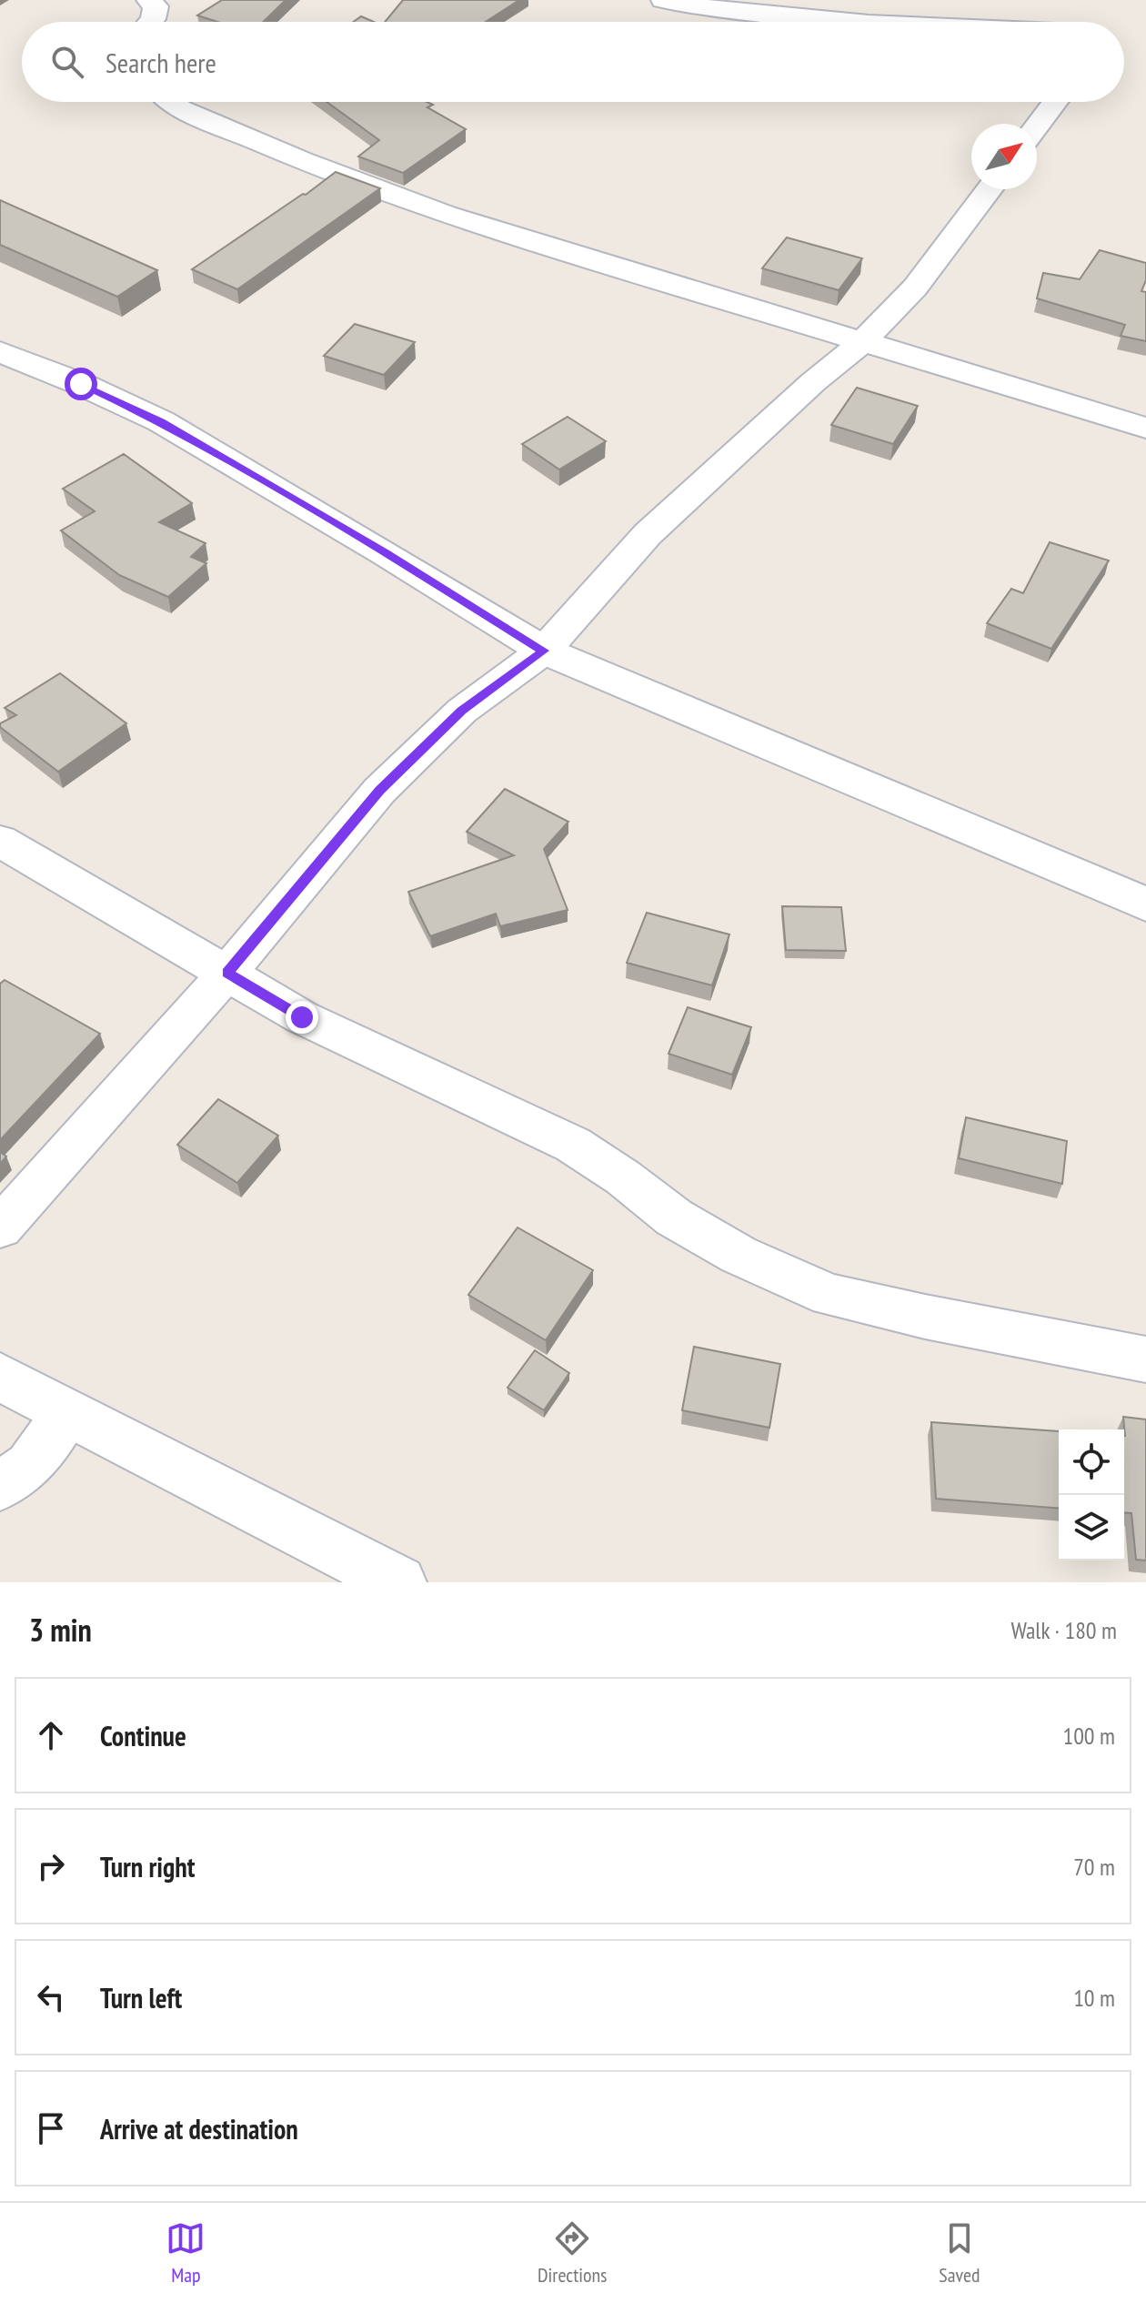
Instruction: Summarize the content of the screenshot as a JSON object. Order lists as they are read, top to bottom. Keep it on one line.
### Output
{"north":"top right","page":{"search":"Search here","heading":["3 min","Walk · 180 m"],"list":[["Continue","100 m"],["Turn right","70 m"],["Turn left","10 m"],"Arrive at destination"],"nav":["Map","Directions","Saved"]}}
